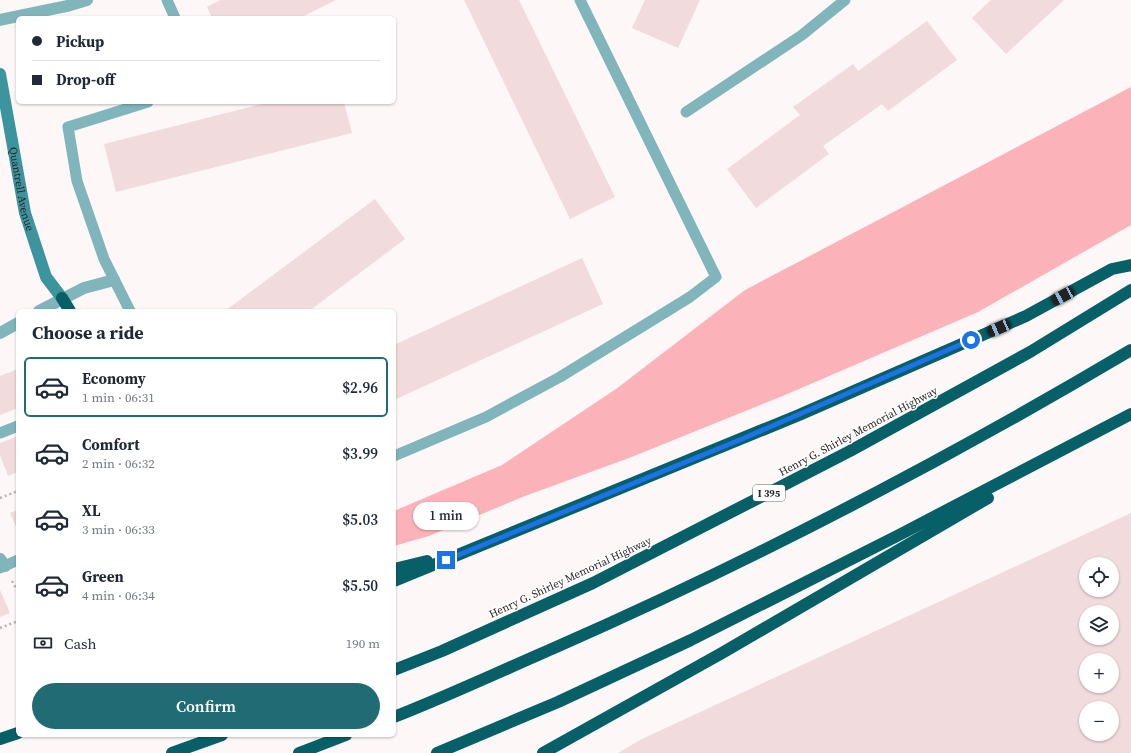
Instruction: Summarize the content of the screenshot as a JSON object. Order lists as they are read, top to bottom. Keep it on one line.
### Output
{"streets":{"highway":["Henry G. Shirley Memorial Highway","I 395"],"street":["Quantrell Avenue"]},"page":{"banner":["Pickup","Drop-off"],"heading":"Choose a ride","list":[{"name":"Economy","note":"1 min · 06:31","value":"$2.96"},{"name":"Comfort","note":"2 min · 06:32","value":"$3.99"},{"name":"XL","note":"3 min · 06:33","value":"$5.03"},{"name":"Green","note":"4 min · 06:34","value":"$5.50"}],"bubble":"1 min","map_buttons":["+","−"],"pay":["Cash","190 m"],"buttons":"Confirm"}}
